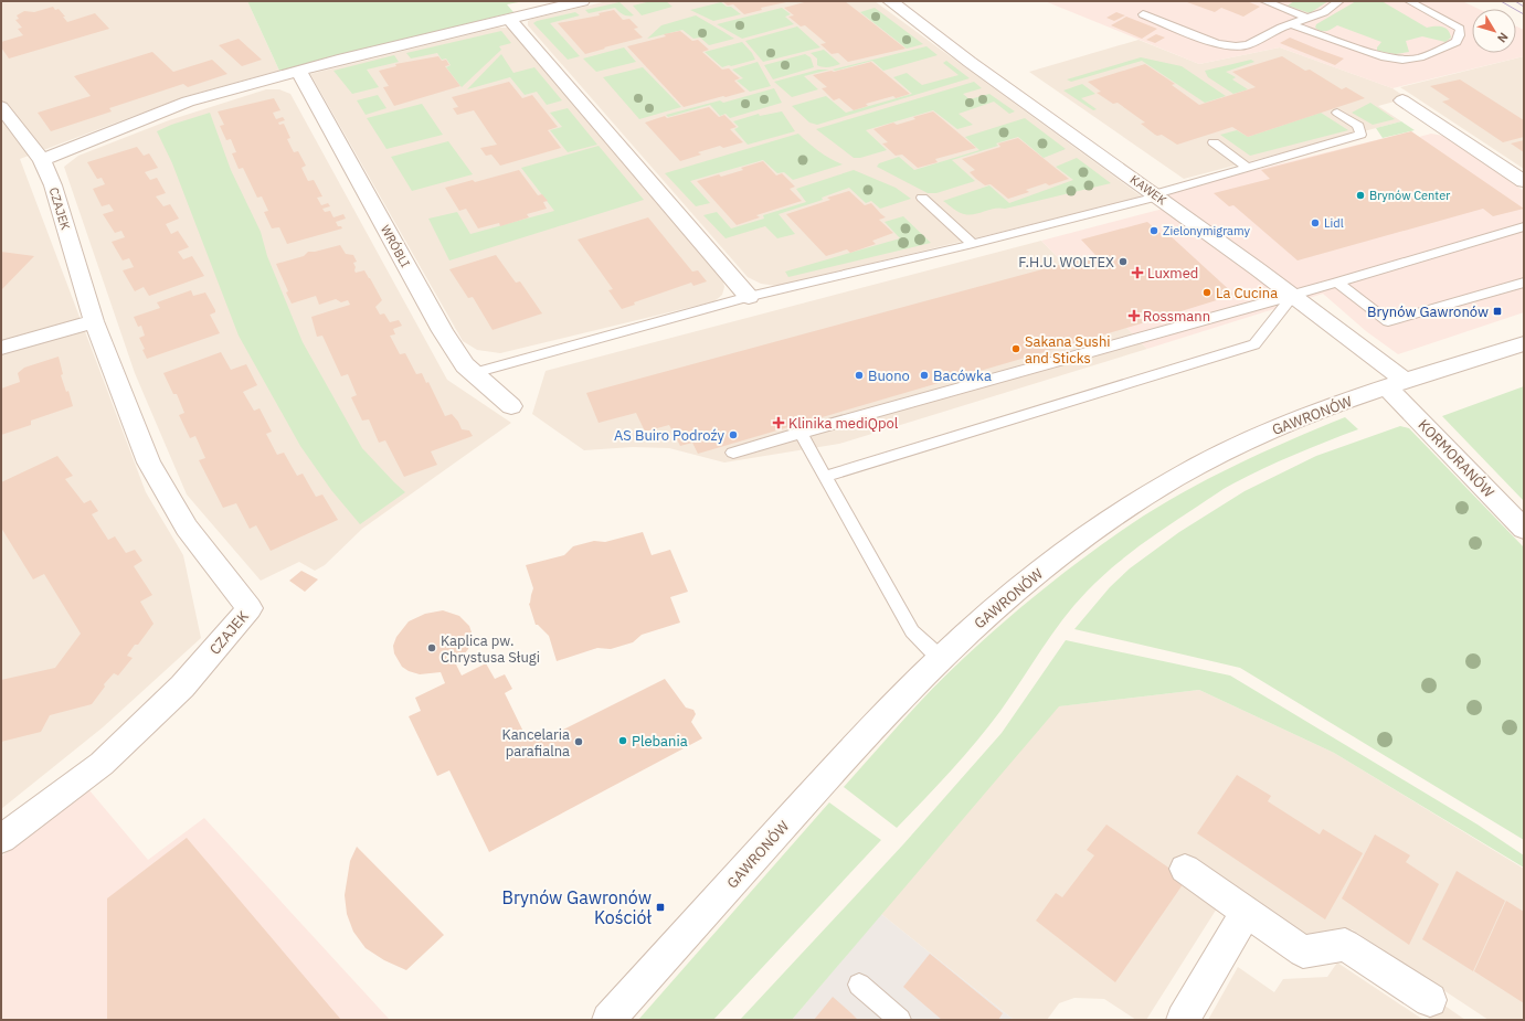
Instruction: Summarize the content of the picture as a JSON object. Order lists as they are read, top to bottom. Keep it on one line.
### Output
{"streets":{"street":["KAWEK","CZAJEK","WRÓBLI","GAWRONÓW","KORMORANÓW"]},"crossings":[["KAWEK","GAWRONÓW"],["KAWEK","KORMORANÓW"],["GAWRONÓW","KORMORANÓW"]],"places":{"other":["Brynów Center","Lidl","Zielonymigramy","F.H.U. WOLTEX","La Cucina","Sakana Sushi and Sticks","Buono","Bacówka","AS Buiro Podroźy","Kaplica pw. Chrystusa Sługi","Plebania","Kancelaria parafialna"],"health":["Luxmed","Rossmann","Klinika mediQpol"],"transit":["Brynów Gawronów","Brynów Gawronów Kościół"]},"north":"bottom right"}
